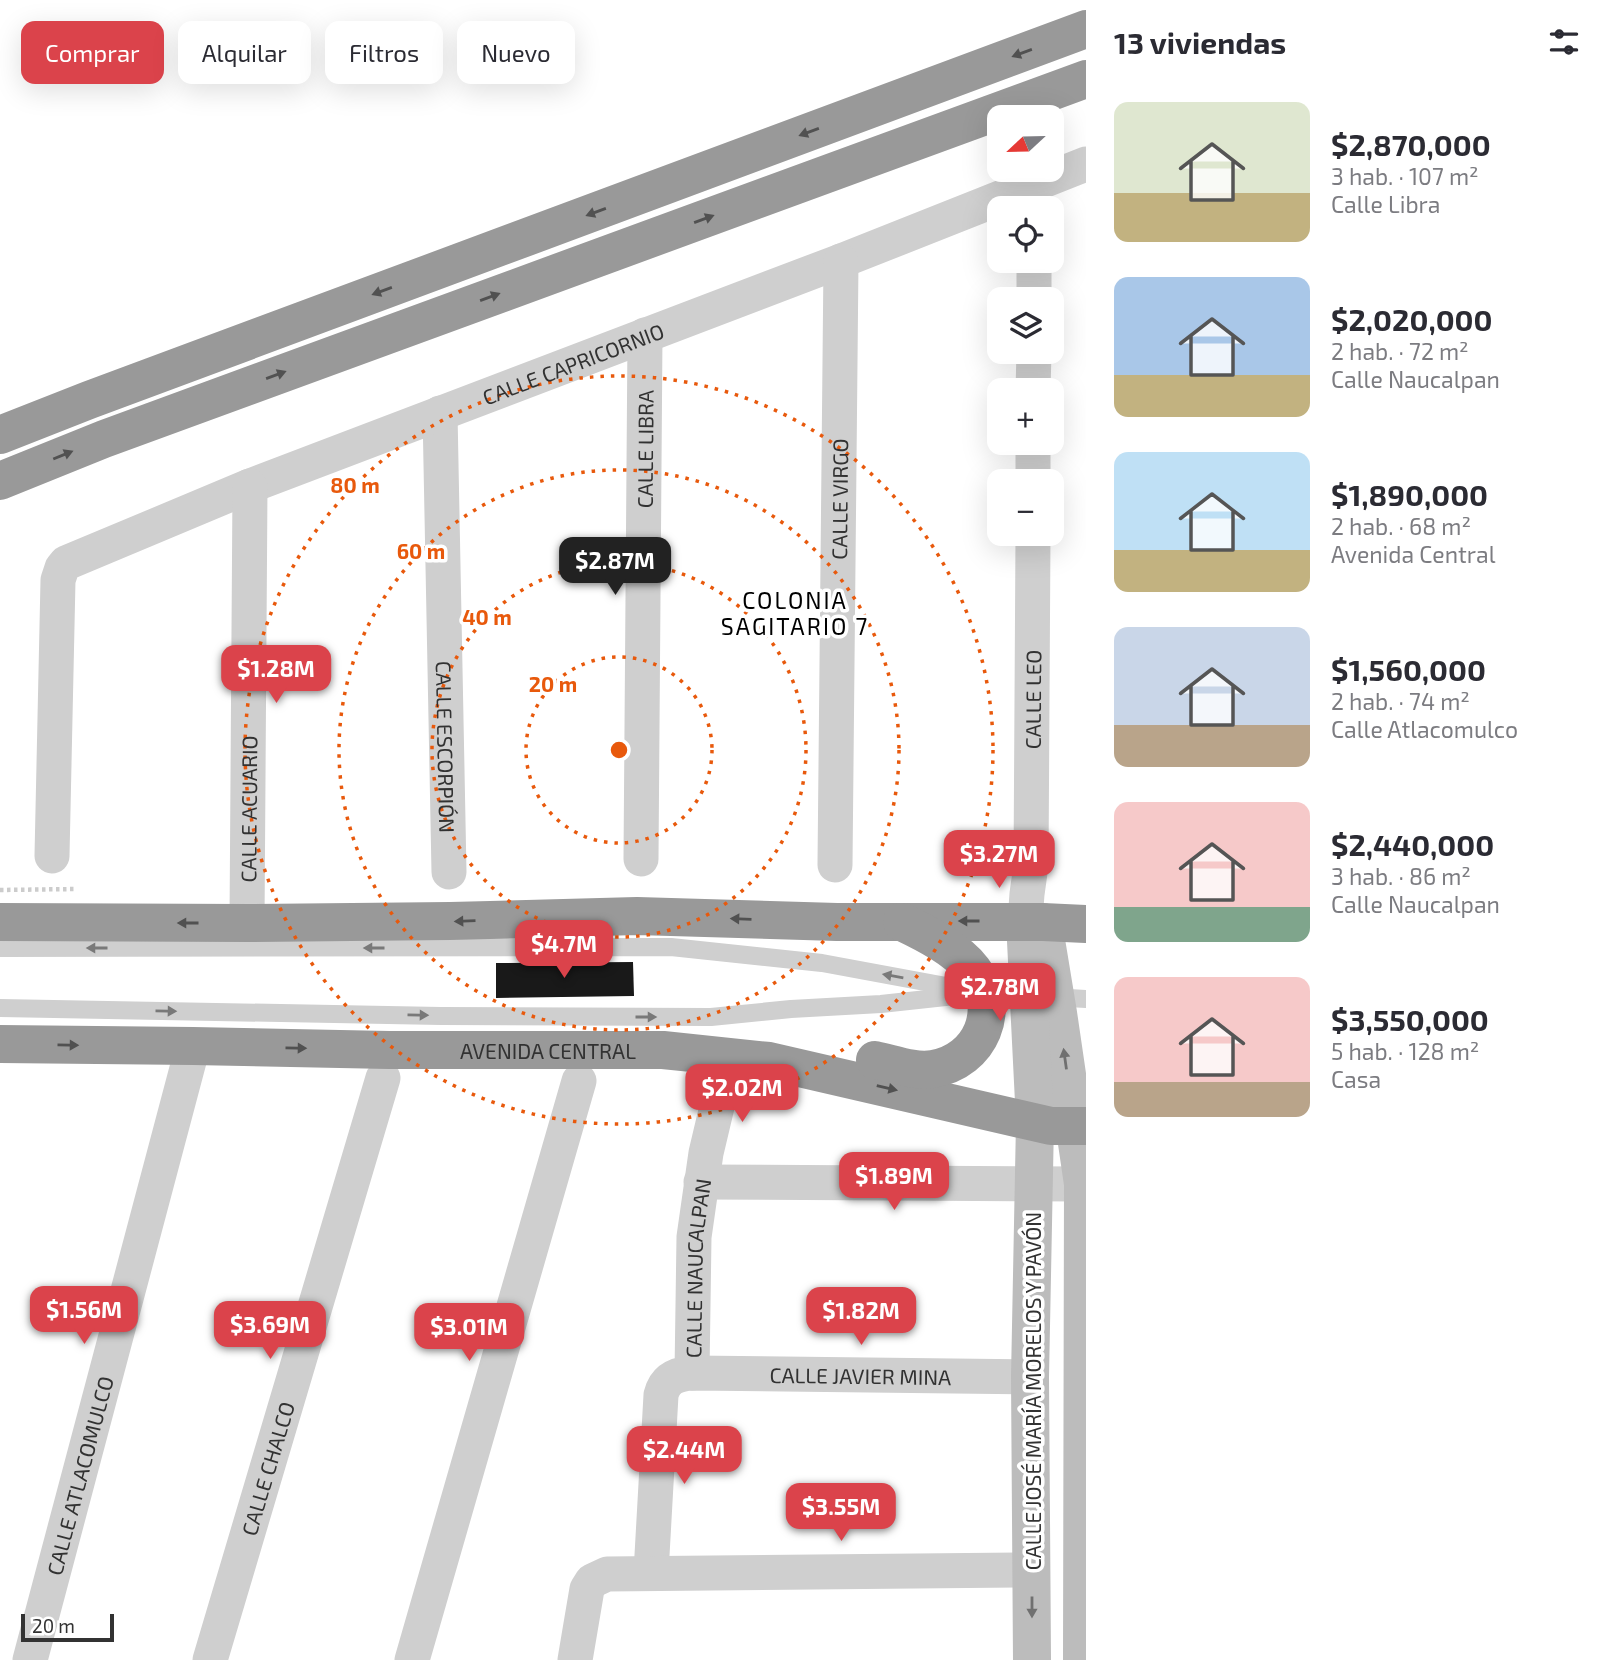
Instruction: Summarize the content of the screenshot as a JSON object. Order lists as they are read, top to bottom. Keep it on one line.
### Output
{"streets":{"highway":["AVENIDA CENTRAL"],"street":["CALLE CAPRICORNIO","CALLE LIBRA","CALLE VIRGO","CALLE LEO","CALLE ESCORPIÓN","CALLE ACUARIO","CALLE NAUCALPAN","CALLE JAVIER MINA","CALLE JOSÉ MARÍA MORELOS Y PAVÓN","CALLE CHALCO","CALLE ATLACOMULCO"]},"crossings":[["CALLE CAPRICORNIO","CALLE LIBRA"],["CALLE CAPRICORNIO","CALLE VIRGO"],["CALLE CAPRICORNIO","CALLE ESCORPIÓN"],["CALLE CAPRICORNIO","CALLE ACUARIO"],["AVENIDA CENTRAL","CALLE NAUCALPAN"],["AVENIDA CENTRAL","CALLE JOSÉ MARÍA MORELOS Y PAVÓN"],["AVENIDA CENTRAL","CALLE ATLACOMULCO"],["CALLE NAUCALPAN","CALLE JAVIER MINA"],["CALLE JAVIER MINA","CALLE JOSÉ MARÍA MORELOS Y PAVÓN"]],"districts":["COLONIA SAGITARIO 7"],"scale_bar":"20 m","north":"left","page":{"heading":"13 viviendas","chip":["Comprar","Alquilar","Filtros","Nuevo"],"list":[{"name":"$2,870,000","note":"3 hab. · 107 m² · Calle Libra"},{"name":"$2,020,000","note":"2 hab. · 72 m² · Calle Naucalpan"},{"name":"$1,890,000","note":"2 hab. · 68 m² · Avenida Central"},{"name":"$1,560,000","note":"2 hab. · 74 m² · Calle Atlacomulco"},{"name":"$2,440,000","note":"3 hab. · 86 m² · Calle Naucalpan"},{"name":"$3,550,000","note":"5 hab. · 128 m² · Casa"}],"map_buttons":["+","−"],"price":["$2.87M","$1.28M","$3.27M","$4.7M","$2.78M","$2.02M","$1.89M","$1.56M","$1.82M","$3.69M","$3.01M","$2.44M","$3.55M"],"scale":"20 m"},"rings":["80 m","60 m","40 m","20 m"]}
